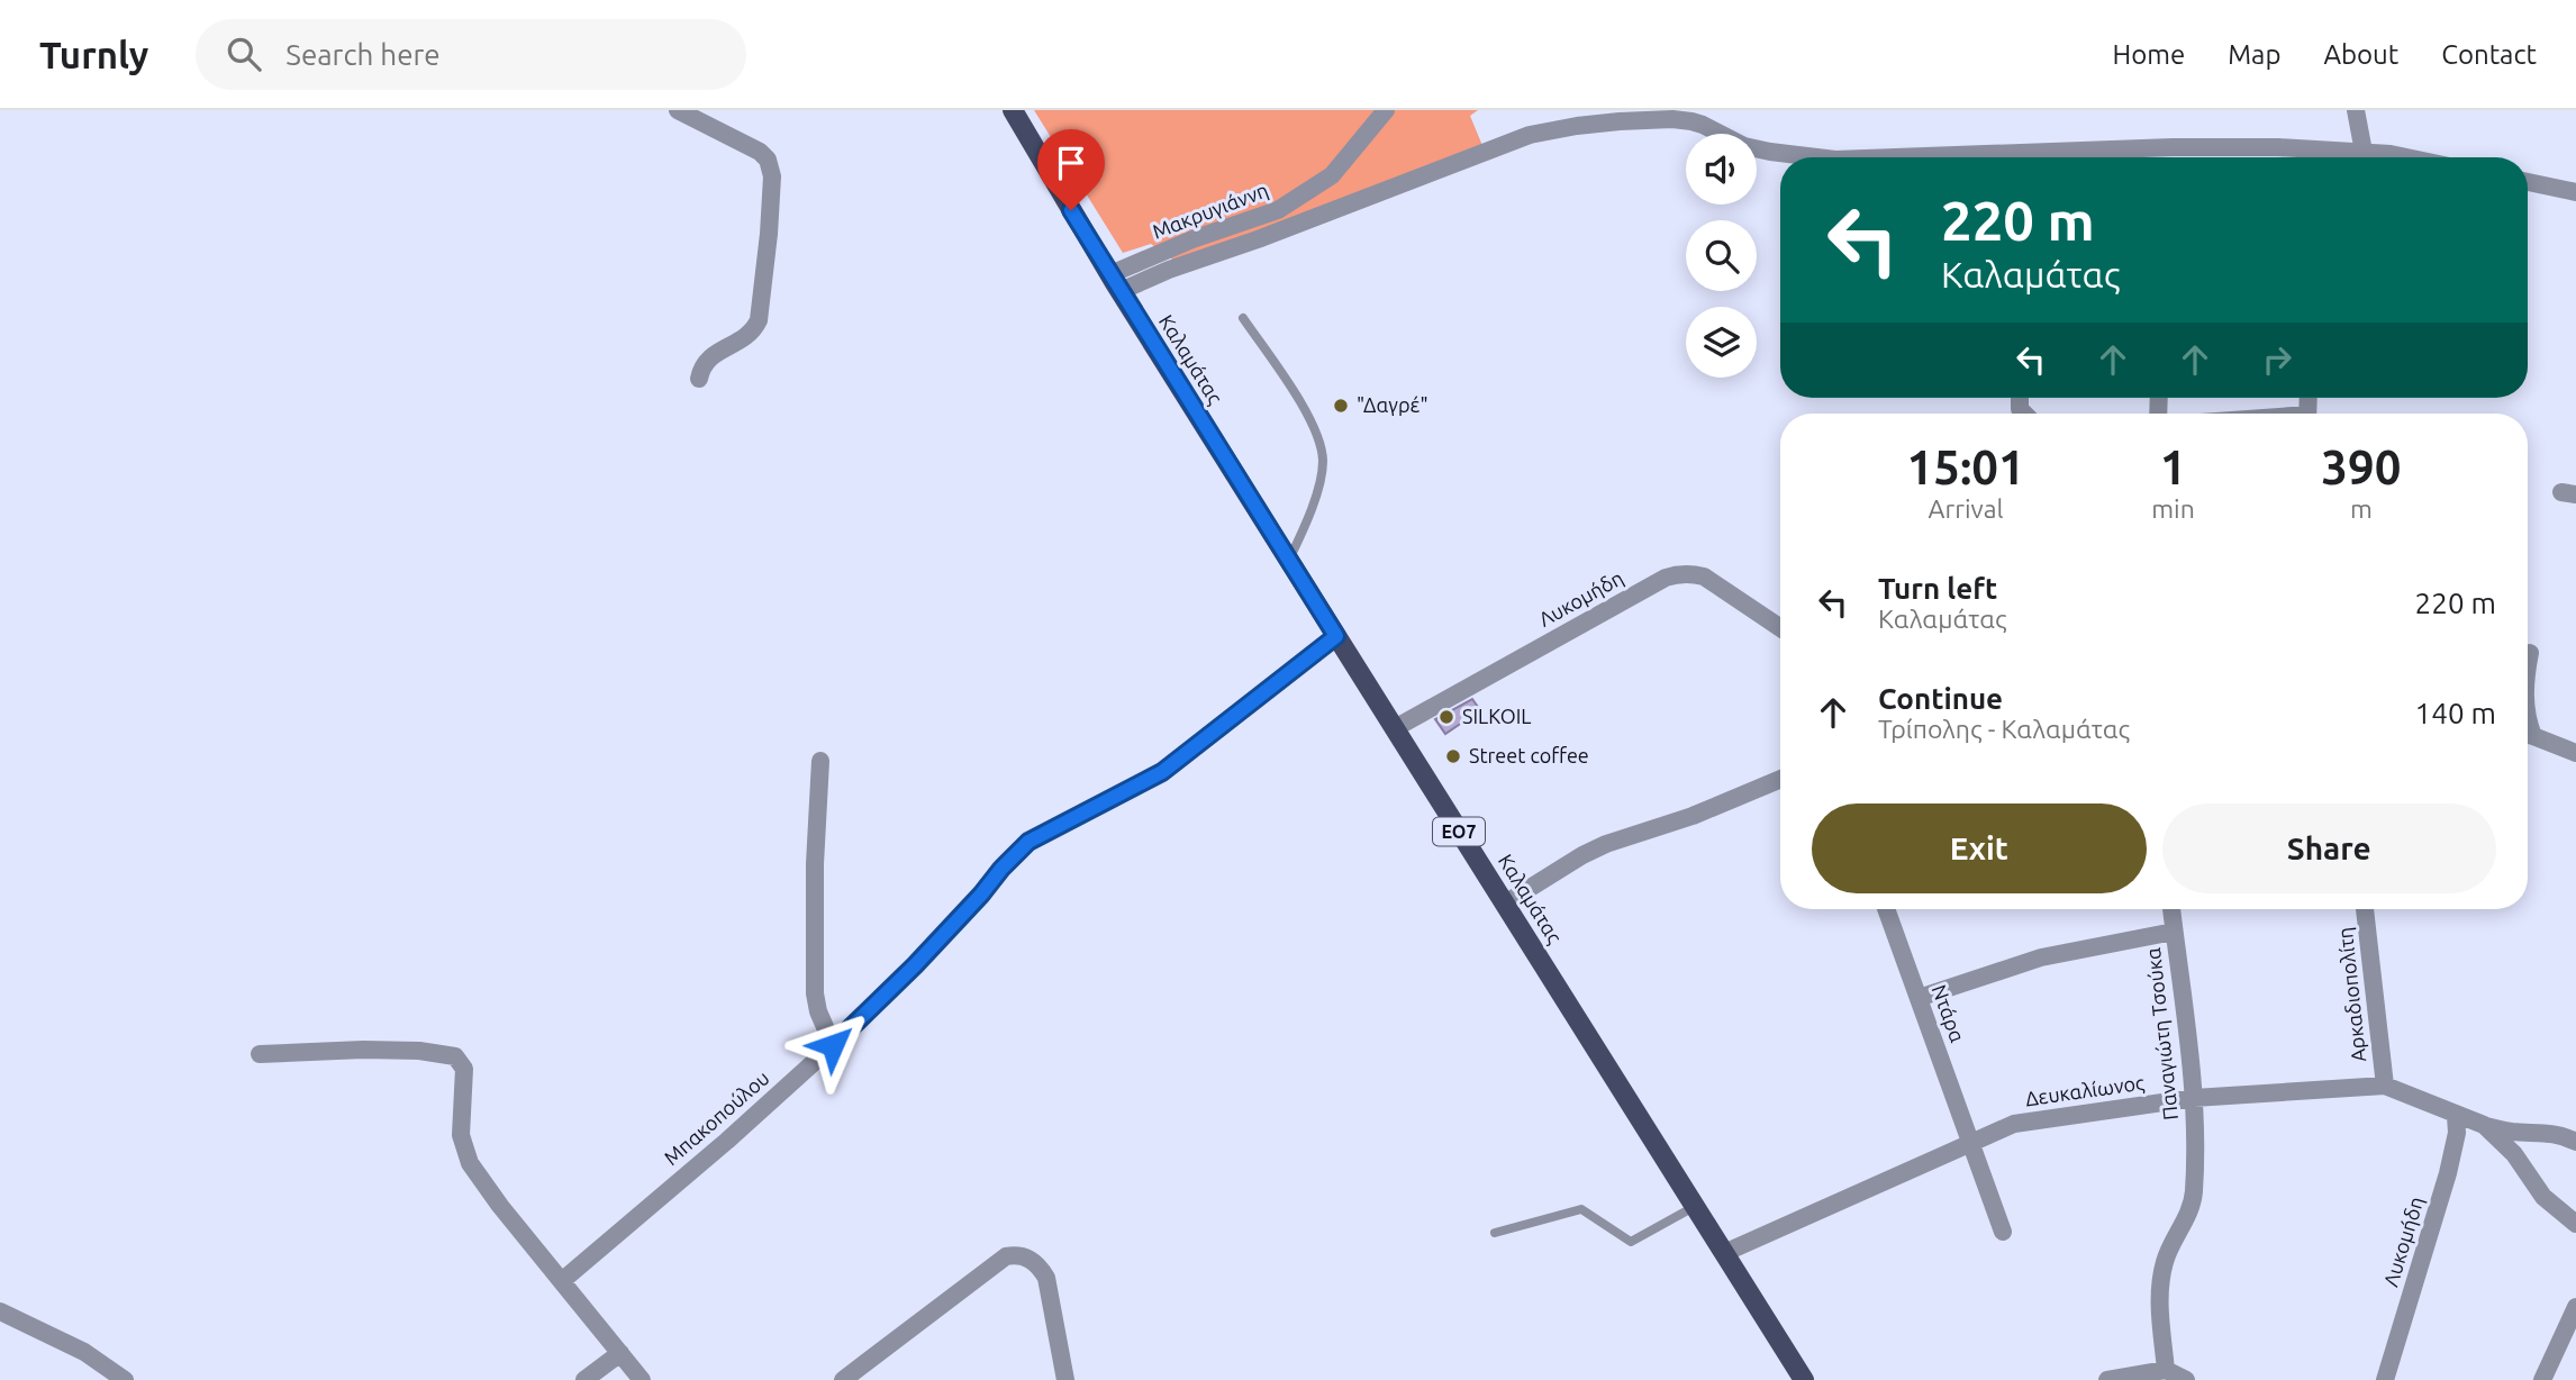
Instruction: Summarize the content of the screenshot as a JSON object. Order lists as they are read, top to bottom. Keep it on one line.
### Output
{"streets":{"main road":["Καλαμάτας","ΕΟ7"],"street":["Μακρυγιάννη","Λυκομήδη","Αρκαδιοπολίτη","Ντάρα","Παναγιώτη Τσούκα","Δευκαλίωνος","Μπακοπούλου"]},"crossings":[["Μακρυγιάννη","Καλαμάτας"],["Μακρυγιάννη","ΕΟ7"],["Καλαμάτας","Λυκομήδη"],["Καλαμάτας","ΕΟ7"],["Καλαμάτας","Δευκαλίωνος"],["Καλαμάτας","Μπακοπούλου"],["Αρκαδιοπολίτη","Δευκαλίωνος"],["Ντάρα","Δευκαλίωνος"],["Παναγιώτη Τσούκα","Δευκαλίωνος"]],"places":["\"Δαγρέ\"","SILKOIL","Street coffee"],"page":{"header":"Turnly","search":"Search here","nav":["Home","Map","About","Contact"],"turn":["220 m","Καλαμάτας"],"eta":["15:01","Arrival","1","min","390","m"],"list":[{"name":"Turn left","note":"Καλαμάτας","value":"220 m"},{"name":"Continue","note":"Τρίπολης - Καλαμάτας","value":"140 m"}],"buttons":["Exit","Share"]}}
